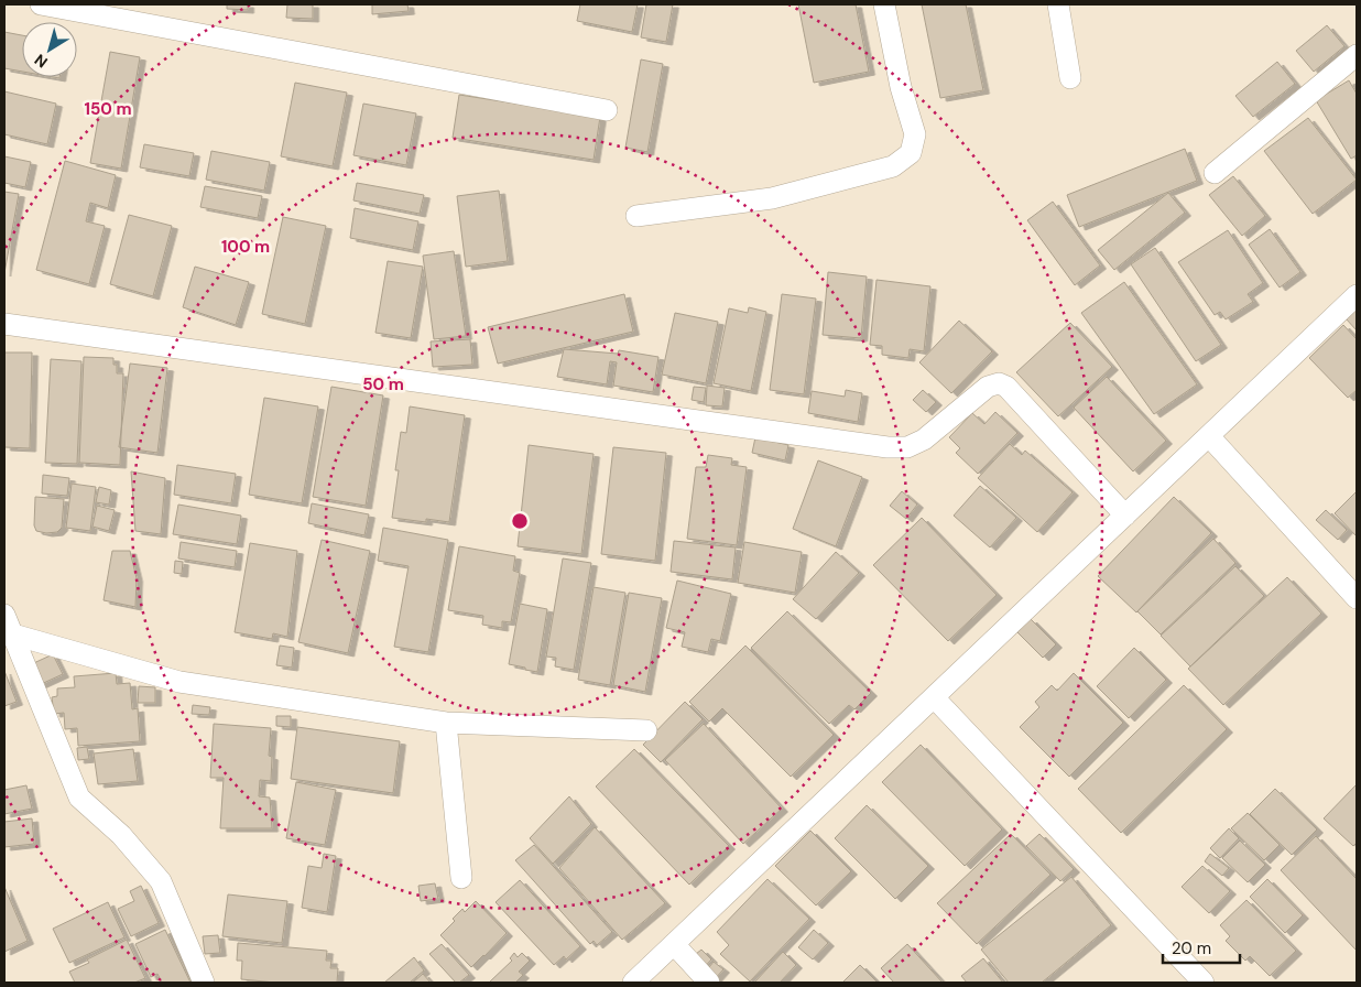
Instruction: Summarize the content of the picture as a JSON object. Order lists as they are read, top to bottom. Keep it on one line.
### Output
{"scale_bar":"20 m","north":"bottom left","rings":["150 m","100 m","50 m"]}
